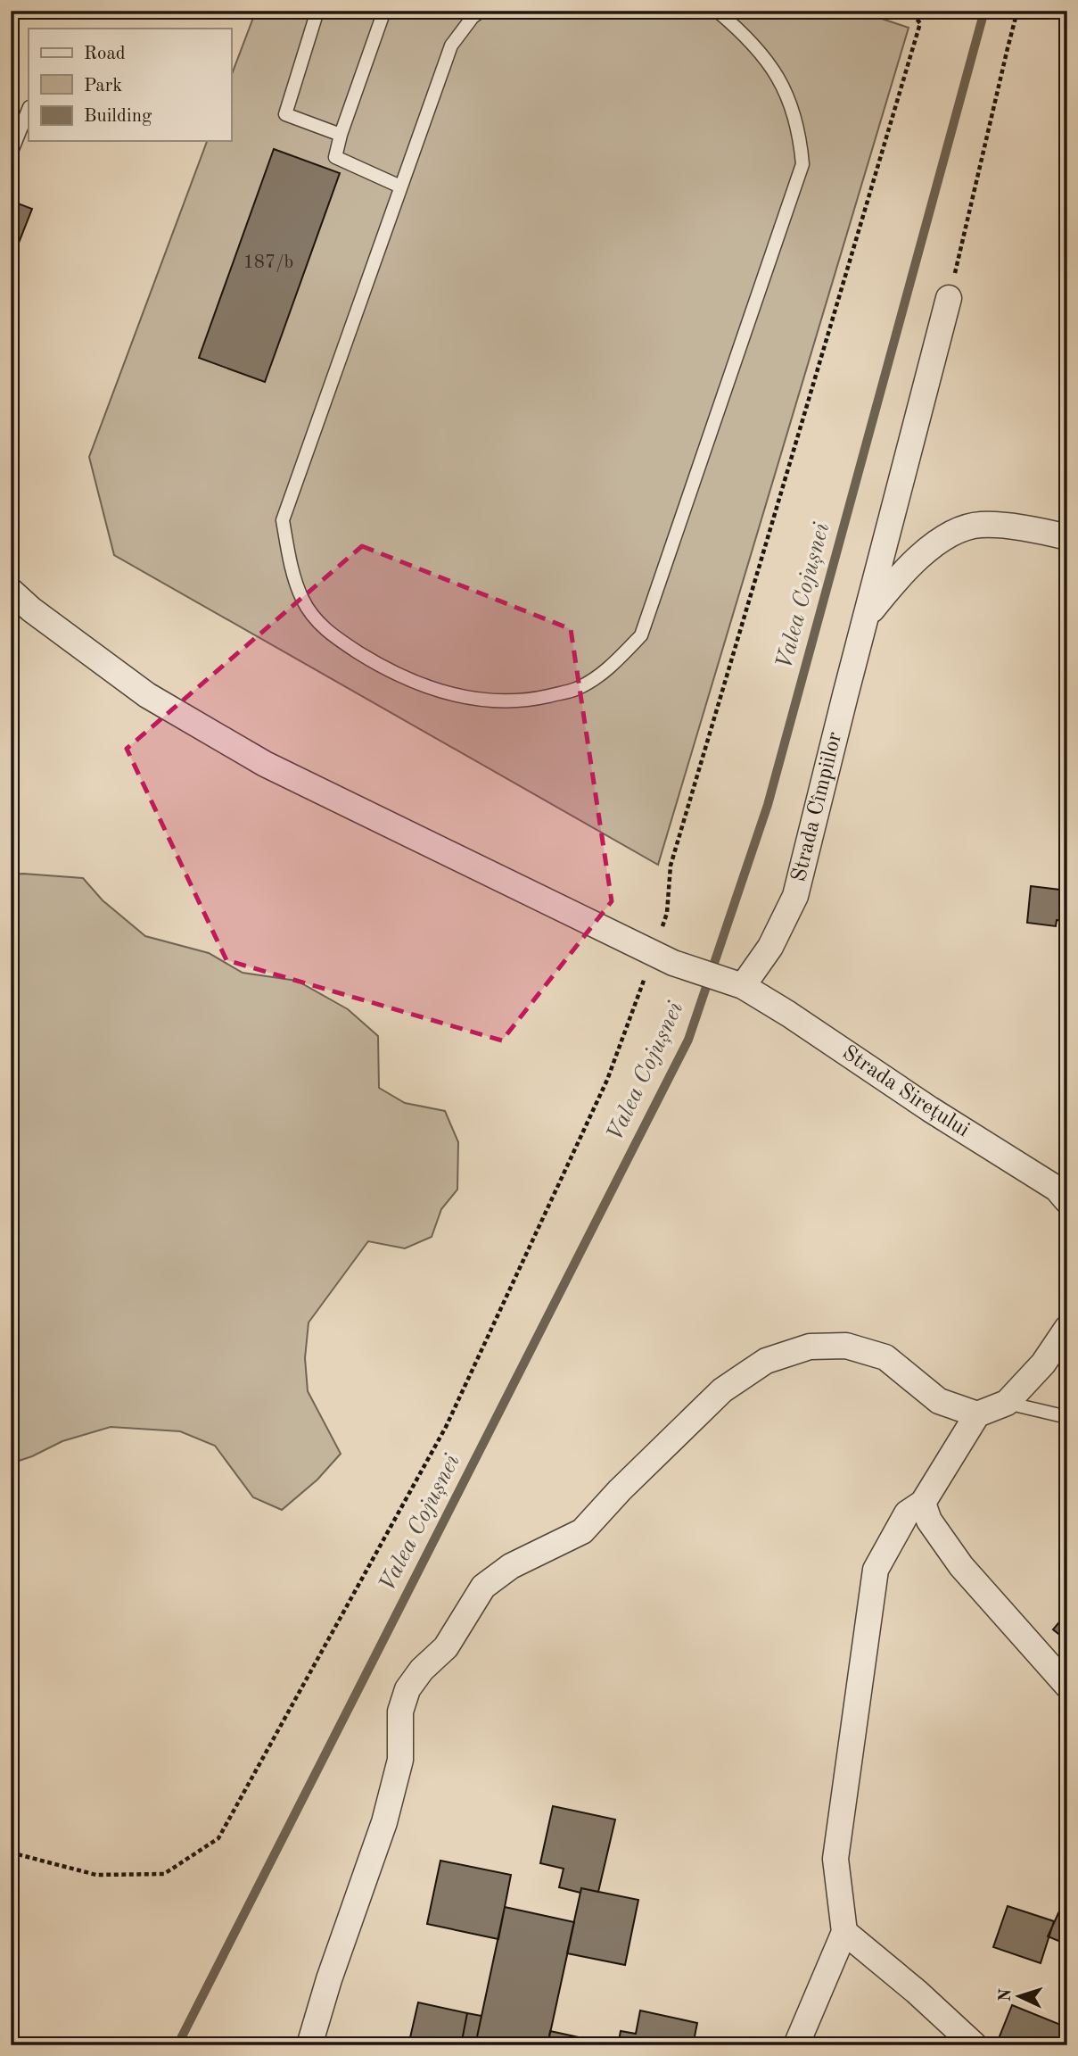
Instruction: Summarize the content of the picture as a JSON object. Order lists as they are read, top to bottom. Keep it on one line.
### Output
{"streets":{"street":["Strada Cîmpiilor","Strada Sirețului"]},"crossings":[["Strada Cîmpiilor","Strada Sirețului"]],"water":["Valea Cojușnei"],"house_numbers":["187/b"],"legend":["Road","Park","Building"],"north":"left"}
